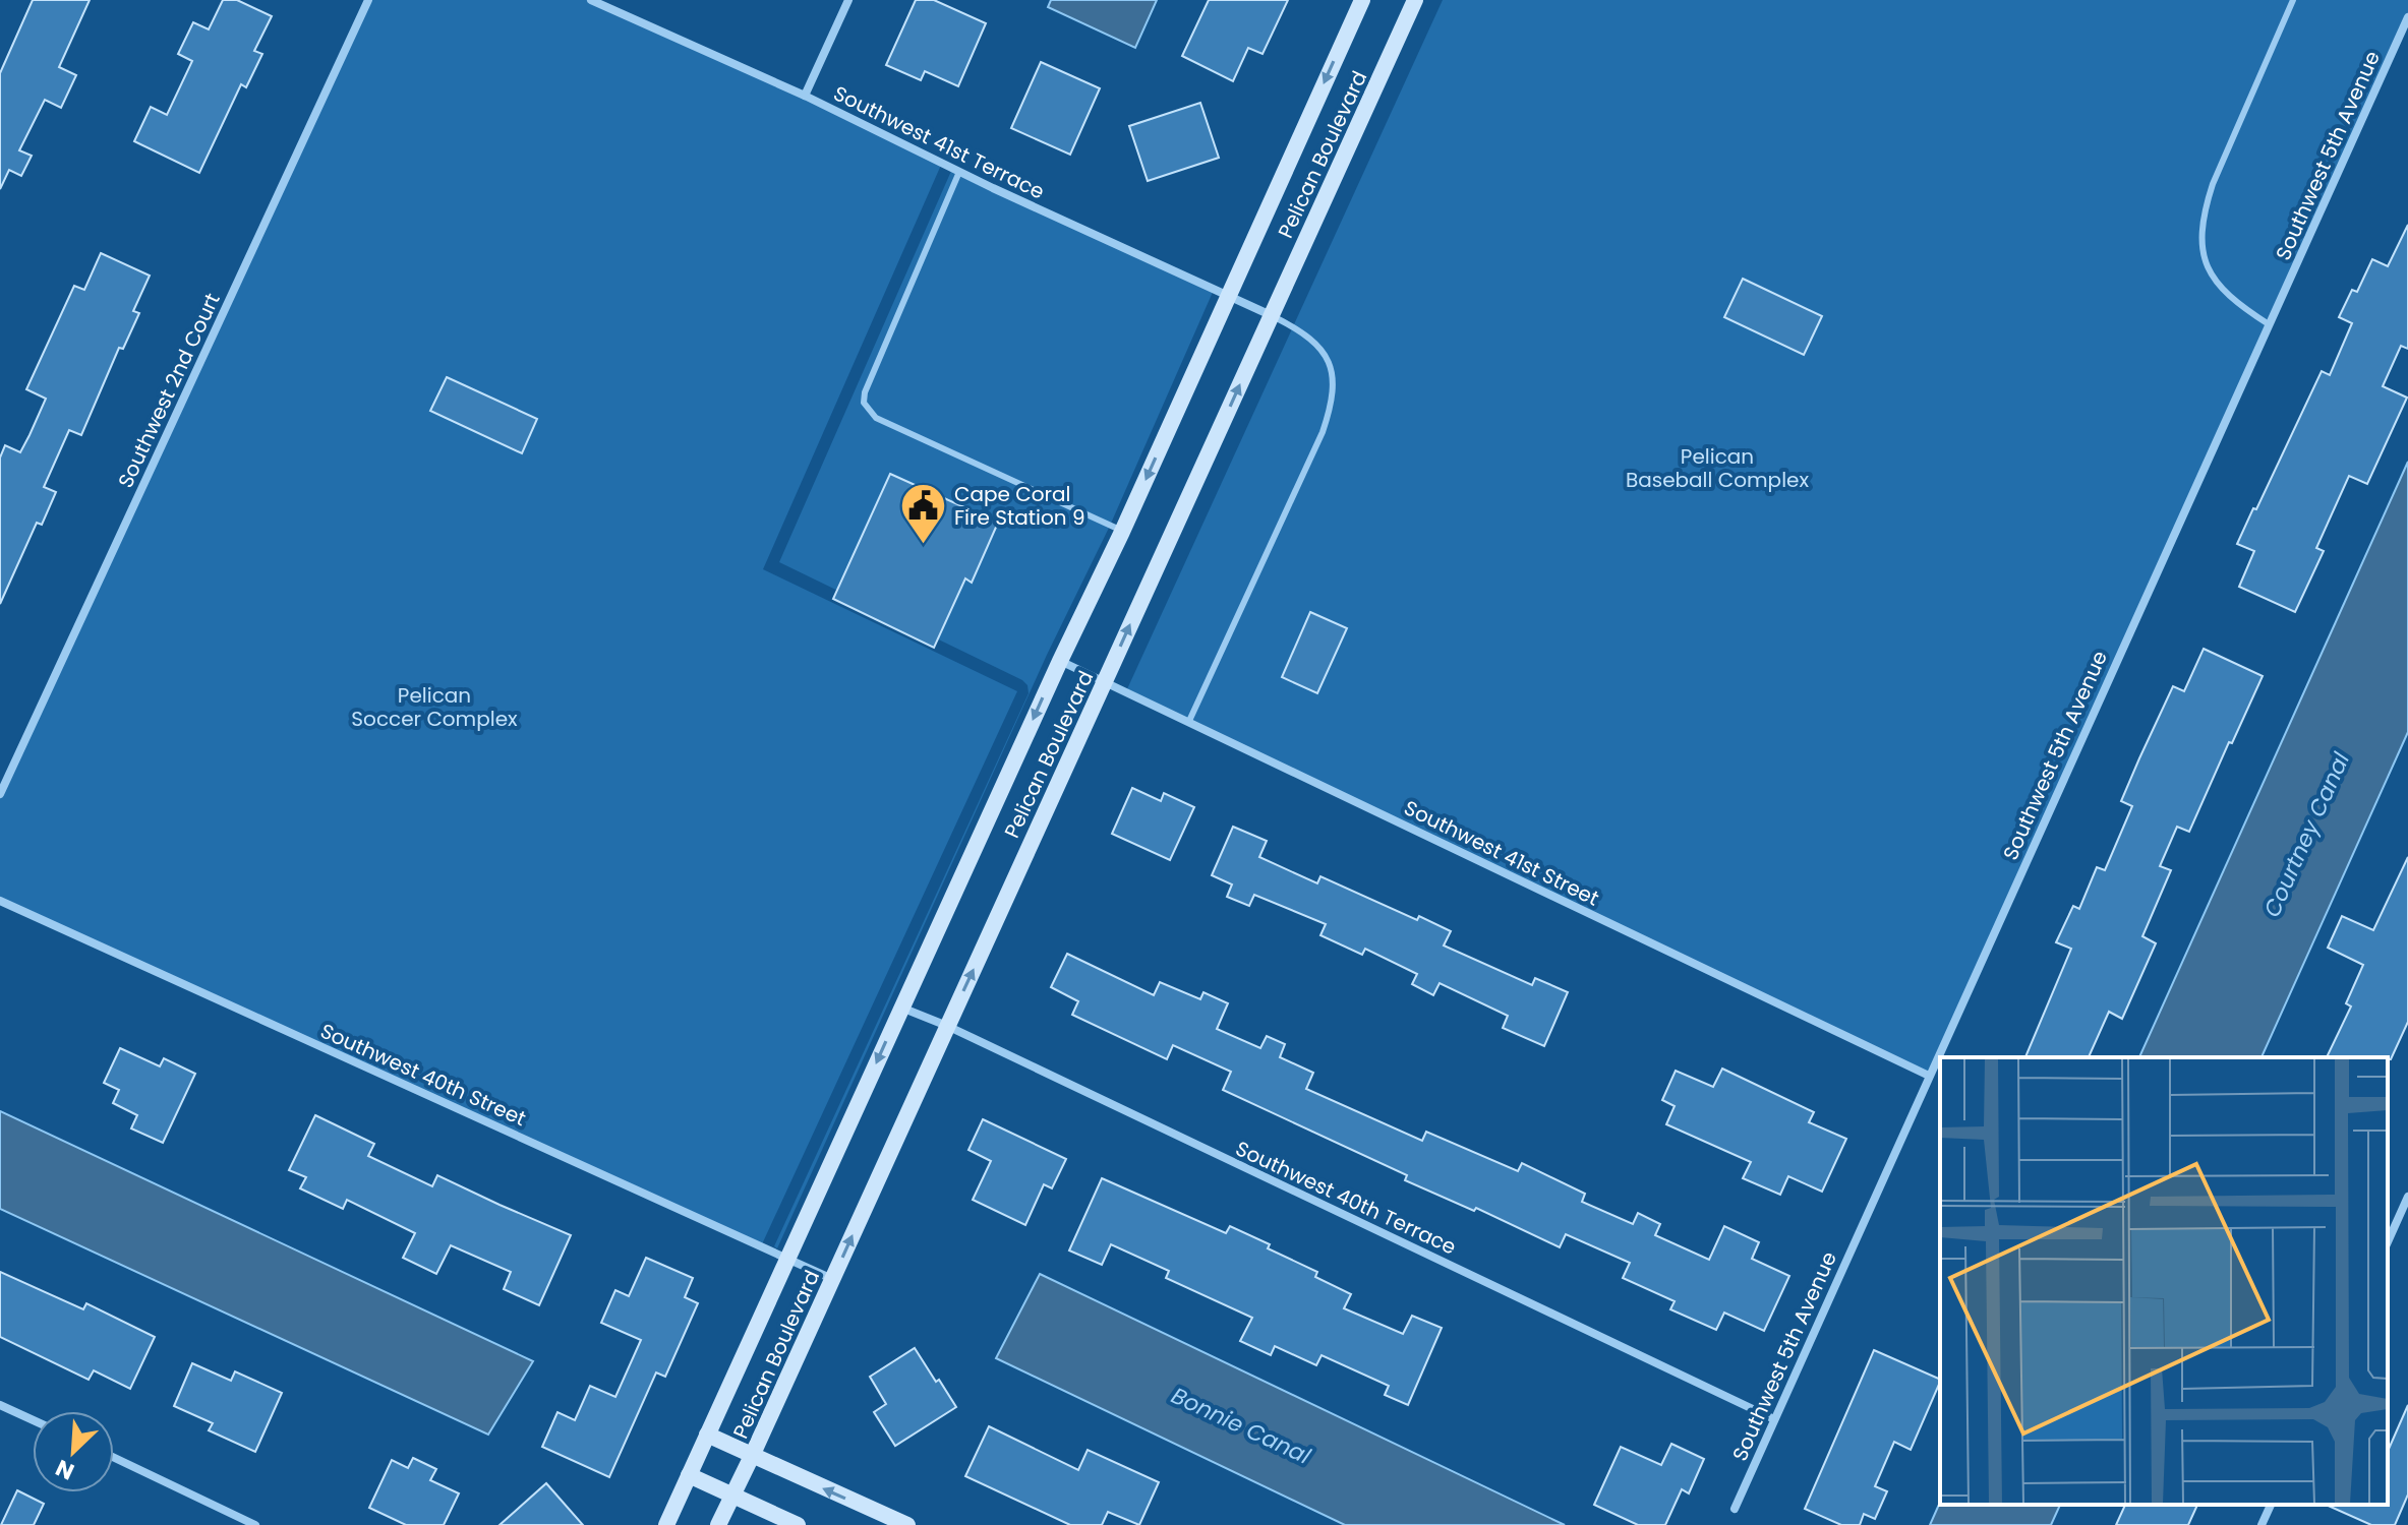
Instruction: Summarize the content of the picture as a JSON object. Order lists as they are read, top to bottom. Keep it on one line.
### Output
{"streets":{"street":["Southwest 41st Terrace","Pelican Boulevard","Southwest 5th Avenue","Southwest 2nd Court","Southwest 41st Street","Southwest 40th Street","Southwest 40th Terrace"]},"crossings":[["Southwest 41st Terrace","Pelican Boulevard"],["Pelican Boulevard","Southwest 41st Street"],["Pelican Boulevard","Southwest 40th Street"],["Pelican Boulevard","Southwest 40th Terrace"],["Southwest 5th Avenue","Southwest 41st Street"],["Southwest 5th Avenue","Southwest 40th Terrace"]],"water":["Courtney Canal","Bonnie Canal"],"parks":["Pelican Baseball Complex","Pelican Soccer Complex"],"places":{"public building":["Cape Coral Fire Station 9"]},"north":"bottom left"}
